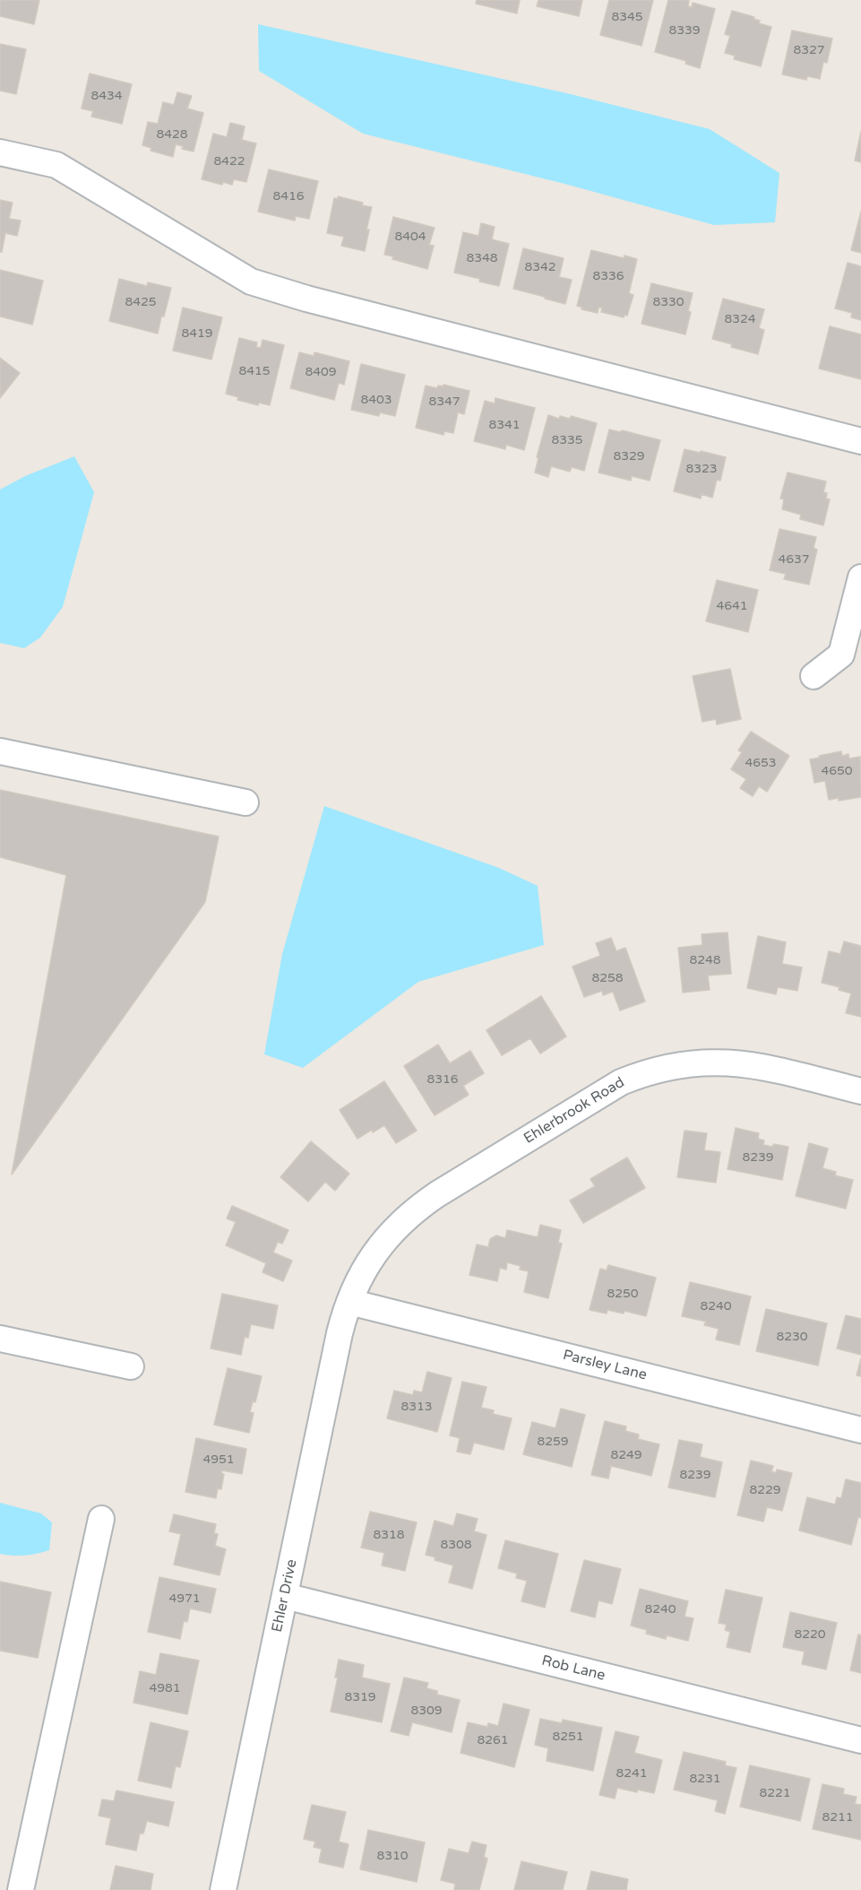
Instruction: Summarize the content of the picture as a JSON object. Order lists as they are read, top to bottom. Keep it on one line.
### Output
{"streets":{"street":["Ehlerbrook Road","Parsley Lane","Ehler Drive","Rob Lane"]},"crossings":[["Ehlerbrook Road","Parsley Lane"],["Ehlerbrook Road","Ehler Drive"],["Parsley Lane","Ehler Drive"],["Ehler Drive","Rob Lane"]],"house_numbers":["8345","8339","8327","8434","8428","8422","8416","8404","8348","8342","8336","8425","8330","8324","8419","8415","8409","8403","8347","8341","8335","8329","8323","4637","4641","4653","4650","8248","8258","8316","8239","8250","8240","8230","8313","8259","8249","4951","8239","8229","8318","8308","4971","8240","8220","4981","8319","8309","8251","8261","8241","8231","8221","8211","8310"]}
